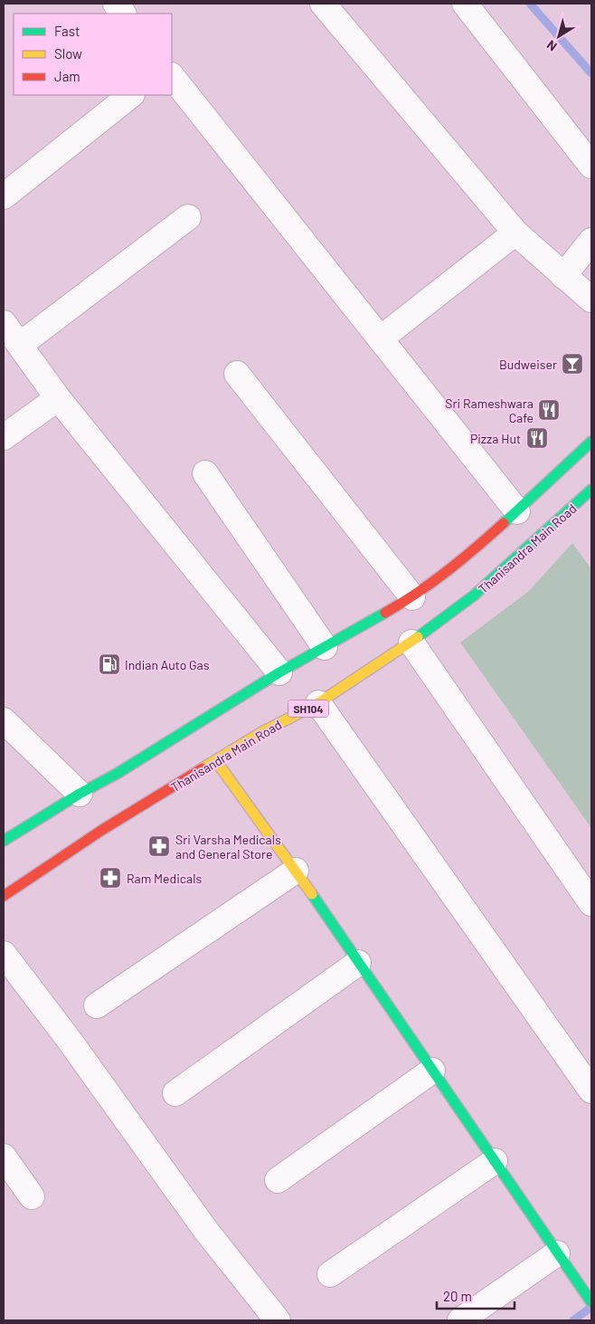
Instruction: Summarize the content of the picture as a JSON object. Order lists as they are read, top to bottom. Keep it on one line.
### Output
{"streets":{"main road":["Thanisandra Main Road","SH104"]},"places":{"bar":["Budweiser"],"restaurant":["Sri Rameshwara Cafe","Pizza Hut"],"fuel station":["Indian Auto Gas"],"pharmacy":["Sri Varsha Medicals and General Store","Ram Medicals"]},"legend":["Fast","Slow","Jam"],"scale_bar":"20 m","north":"bottom left"}
